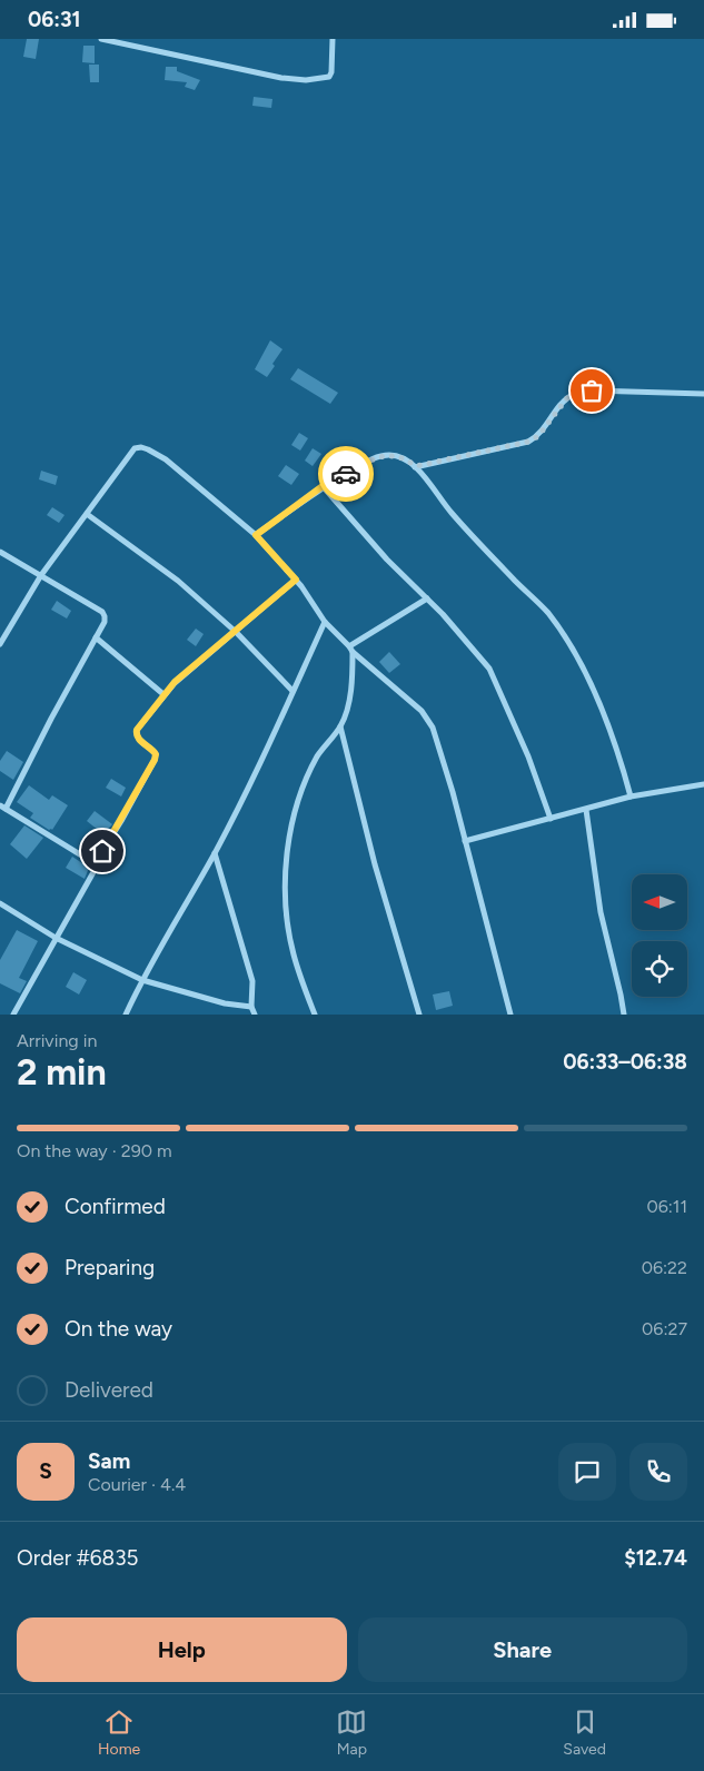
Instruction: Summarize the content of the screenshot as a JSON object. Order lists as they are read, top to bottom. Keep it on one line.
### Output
{"north":"left","page":{"status":"06:31","heading":["2 min","Arriving in","06:33–06:38"],"panel":["Sam","Courier · 4.4","Order #6835","$12.74"],"bar":"On the way · 290 m","list":[["Confirmed","06:11"],["Preparing","06:22"],["On the way","06:27"],"Delivered"],"round":"S","buttons":["Help","Share"],"tabs":["Home","Map","Saved"]}}
